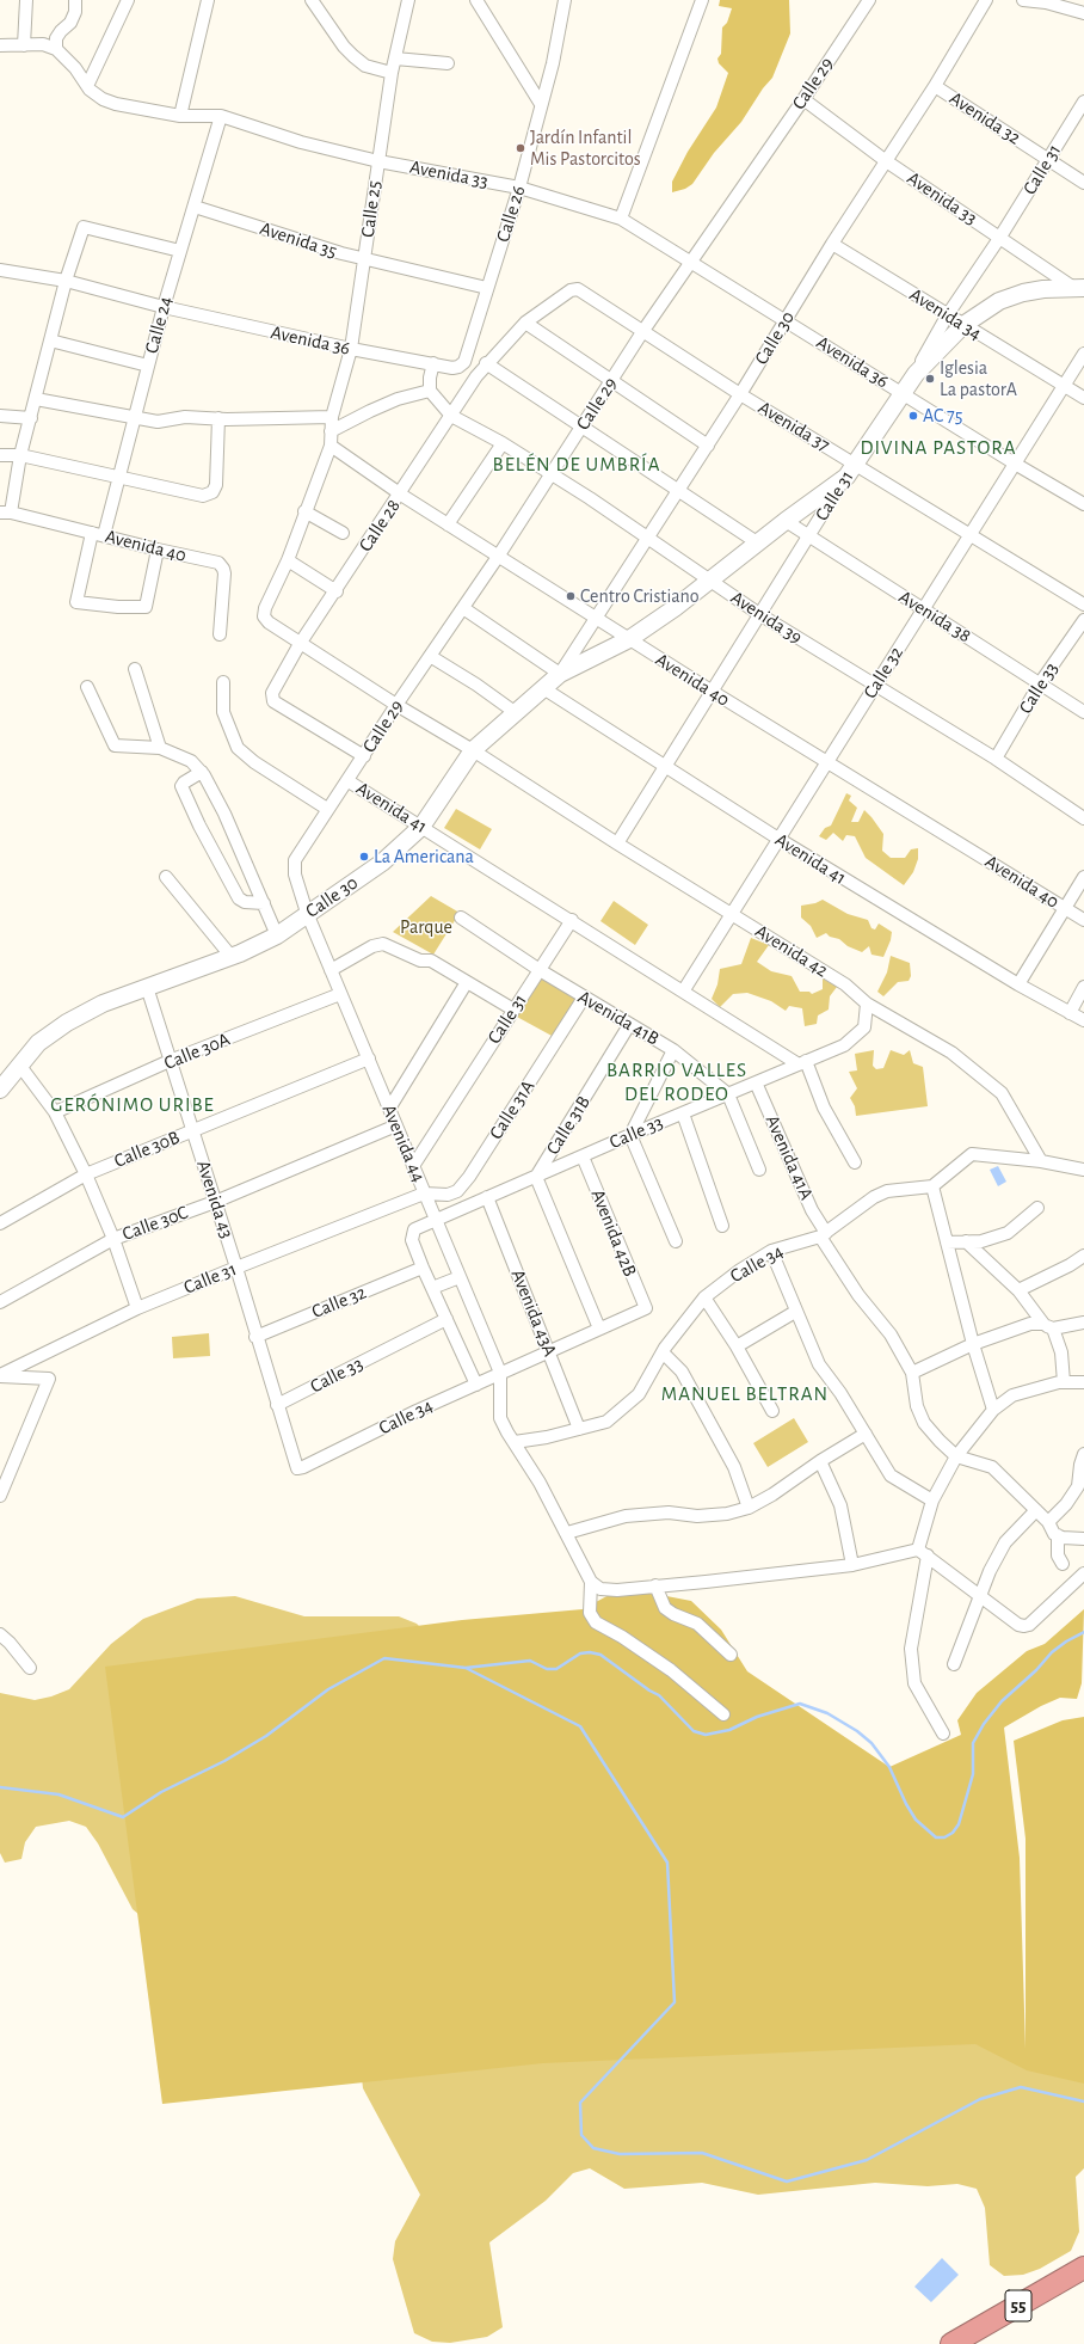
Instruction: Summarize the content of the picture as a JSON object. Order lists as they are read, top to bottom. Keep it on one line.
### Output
{"streets":{"highway":["55"],"main road":["Calle 31","Calle 30"],"street":["Calle 29","Avenida 32","Avenida 33","Calle 25","Calle 26","Avenida 35","Avenida 34","Calle 24","Avenida 36","Avenida 37","Calle 28","Avenida 40","Avenida 38","Avenida 39","Calle 32","Calle 33","Avenida 41","Avenida 42","Avenida 41B","Calle 30A","Calle 31A","Calle 31B","Avenida 44","Calle 30B","Avenida 41A","Avenida 43","Calle 30C","Avenida 42B","Calle 34","Avenida 43A"]},"crossings":[["Calle 29","Avenida 33"],["Calle 29","Calle 30"],["Calle 29","Avenida 36"],["Calle 29","Avenida 37"],["Calle 29","Calle 28"],["Calle 29","Avenida 40"],["Calle 29","Avenida 39"],["Calle 29","Avenida 41"],["Calle 29","Avenida 44"],["Avenida 32","Calle 31"],["Avenida 32","Calle 30"],["Calle 31","Avenida 33"],["Calle 31","Avenida 34"],["Calle 31","Calle 30"],["Calle 31","Avenida 36"],["Calle 31","Avenida 37"],["Calle 31","Avenida 40"],["Calle 31","Avenida 38"],["Calle 31","Avenida 39"],["Calle 31","Avenida 41"],["Calle 31","Avenida 42"],["Calle 31","Avenida 41B"],["Calle 31","Calle 31A"],["Calle 31","Avenida 44"],["Calle 31","Avenida 43"],["Avenida 33","Calle 25"],["Avenida 33","Calle 26"],["Avenida 33","Calle 24"],["Avenida 33","Calle 30"],["Avenida 33","Avenida 36"],["Calle 25","Avenida 35"],["Calle 25","Avenida 36"],["Calle 26","Avenida 35"],["Calle 26","Avenida 36"],["Avenida 35","Calle 24"],["Avenida 34","Calle 30"],["Avenida 34","Calle 32"],["Calle 24","Avenida 36"],["Calle 24","Avenida 40"],["Calle 30","Avenida 36"],["Calle 30","Avenida 37"],["Calle 30","Avenida 40"],["Calle 30","Avenida 38"],["Calle 30","Avenida 39"],["Calle 30","Avenida 41"],["Calle 30","Avenida 42"],["Calle 30","Avenida 44"],["Calle 30","Avenida 43"],["Avenida 36","Calle 32"],["Avenida 37","Calle 28"],["Avenida 37","Calle 32"],["Calle 28","Avenida 40"],["Calle 28","Avenida 39"],["Avenida 40","Calle 32"],["Avenida 38","Calle 32"],["Avenida 38","Calle 33"],["Avenida 39","Calle 32"],["Avenida 39","Calle 33"],["Calle 32","Calle 33"],["Calle 32","Avenida 41"],["Calle 32","Avenida 42"],["Calle 32","Avenida 43"],["Calle 33","Avenida 41"],["Calle 33","Avenida 42"],["Calle 33","Avenida 41B"],["Calle 33","Calle 31B"],["Calle 33","Avenida 44"],["Calle 33","Avenida 41A"],["Calle 33","Avenida 43"],["Calle 33","Avenida 42B"],["Calle 33","Avenida 43A"],["Avenida 41B","Calle 31A"],["Avenida 41B","Calle 31B"],["Calle 30A","Avenida 44"],["Calle 30A","Avenida 43"],["Calle 31A","Avenida 44"],["Avenida 44","Calle 30B"],["Avenida 44","Calle 30C"],["Avenida 44","Calle 34"],["Calle 30B","Avenida 43"],["Avenida 41A","Calle 34"],["Avenida 43","Calle 30C"],["Avenida 43","Calle 34"],["Avenida 42B","Calle 34"],["Calle 34","Avenida 43A"]],"districts":["DIVINA PASTORA","BELÉN DE UMBRÍA","BARRIO VALLES DEL RODEO","GERÓNIMO URIBE","MANUEL BELTRAN"],"parks":["Parque"],"places":["Jardín Infantil Mis Pastorcitos","Iglesia La pastorA","AC 75","Centro Cristiano","La Americana"]}
